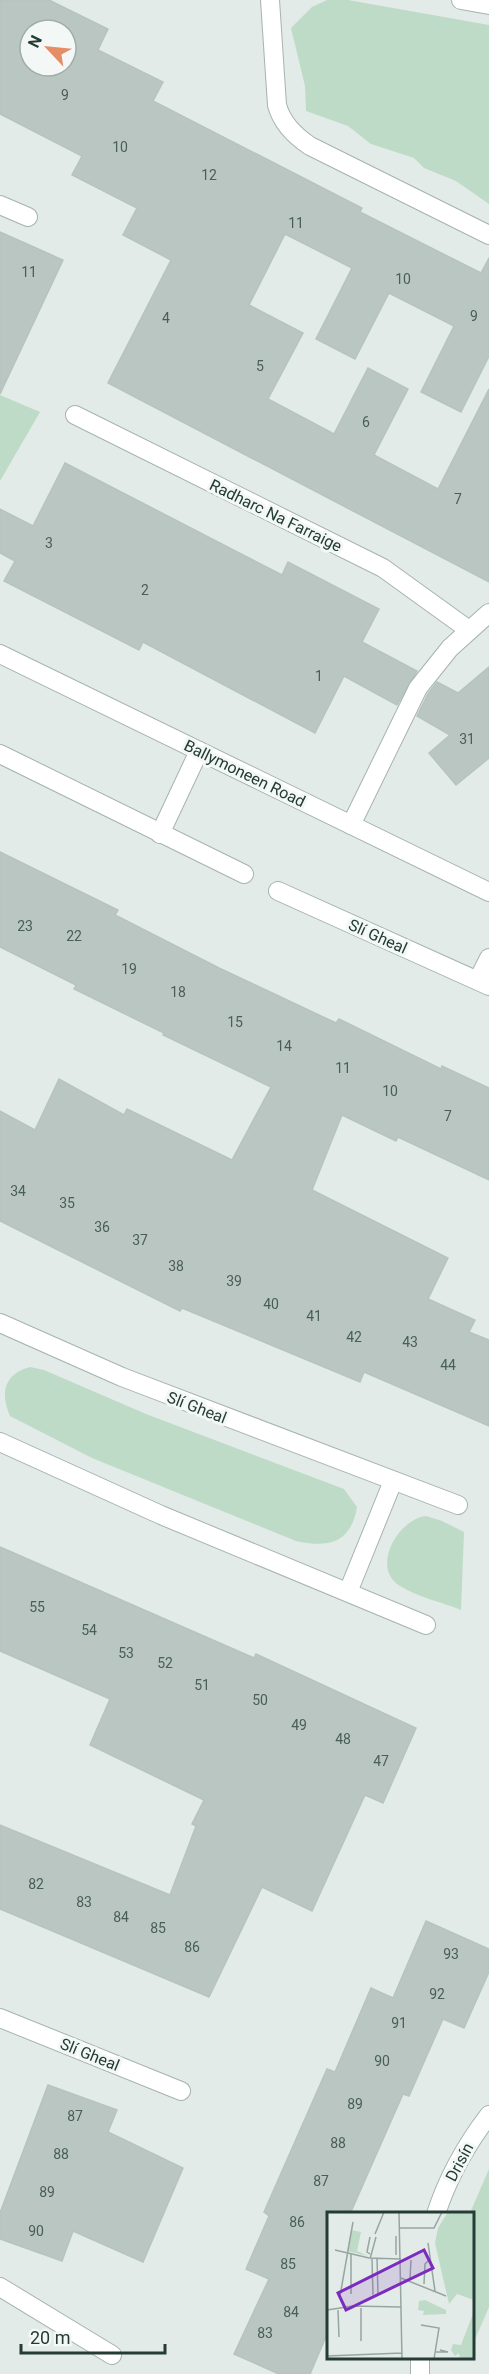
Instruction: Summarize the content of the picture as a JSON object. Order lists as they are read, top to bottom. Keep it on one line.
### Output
{"streets":{"street":["Radharc Na Farraige","Ballymoneen Road","Slí Gheal","Drisín"]},"house_numbers":["9","10","12","11","11","10","9","4","5","6","7","3","2","1","31","23","22","19","18","15","14","11","10","7","34","35","36","37","38","39","40","41","42","43","44","55","54","53","52","51","50","49","48","47","82","83","84","85","86","93","92","91","90","89","87","88","88","87","89","86","90","85","84","83"],"scale_bar":"20 m","north":"top left"}
